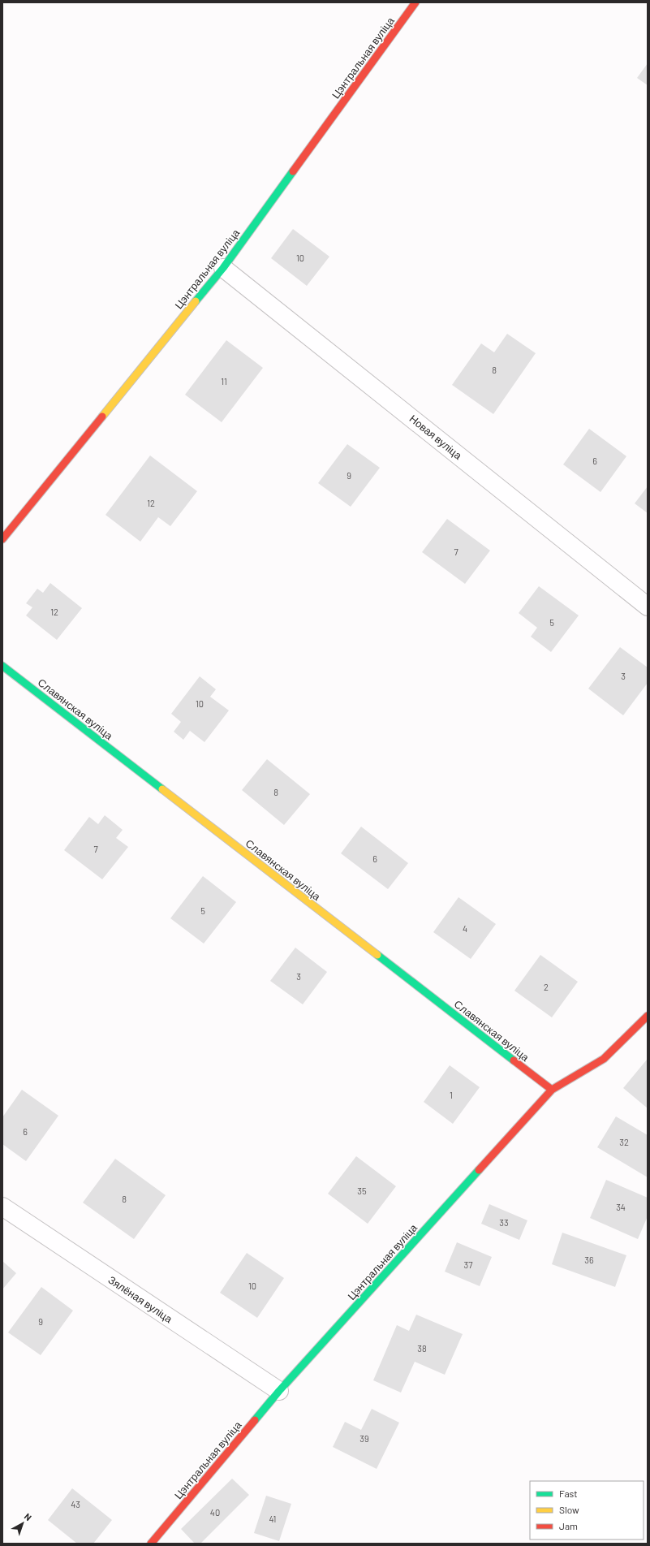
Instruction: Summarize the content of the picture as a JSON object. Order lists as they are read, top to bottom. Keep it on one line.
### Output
{"streets":{"street":["Цэнтральная вуліца","Новая вуліца","Славянская вуліца","Зялёная вуліца"]},"crossings":[["Цэнтральная вуліца","Новая вуліца"],["Цэнтральная вуліца","Славянская вуліца"],["Цэнтральная вуліца","Зялёная вуліца"]],"house_numbers":["10","8","11","6","9","12","7","12","5","3","10","8","7","6","5","4","3","2","1","6","32","35","8","34","33","36","37","10","9","38","39","43","40","41"],"legend":["Fast","Slow","Jam"],"north":"top right"}
